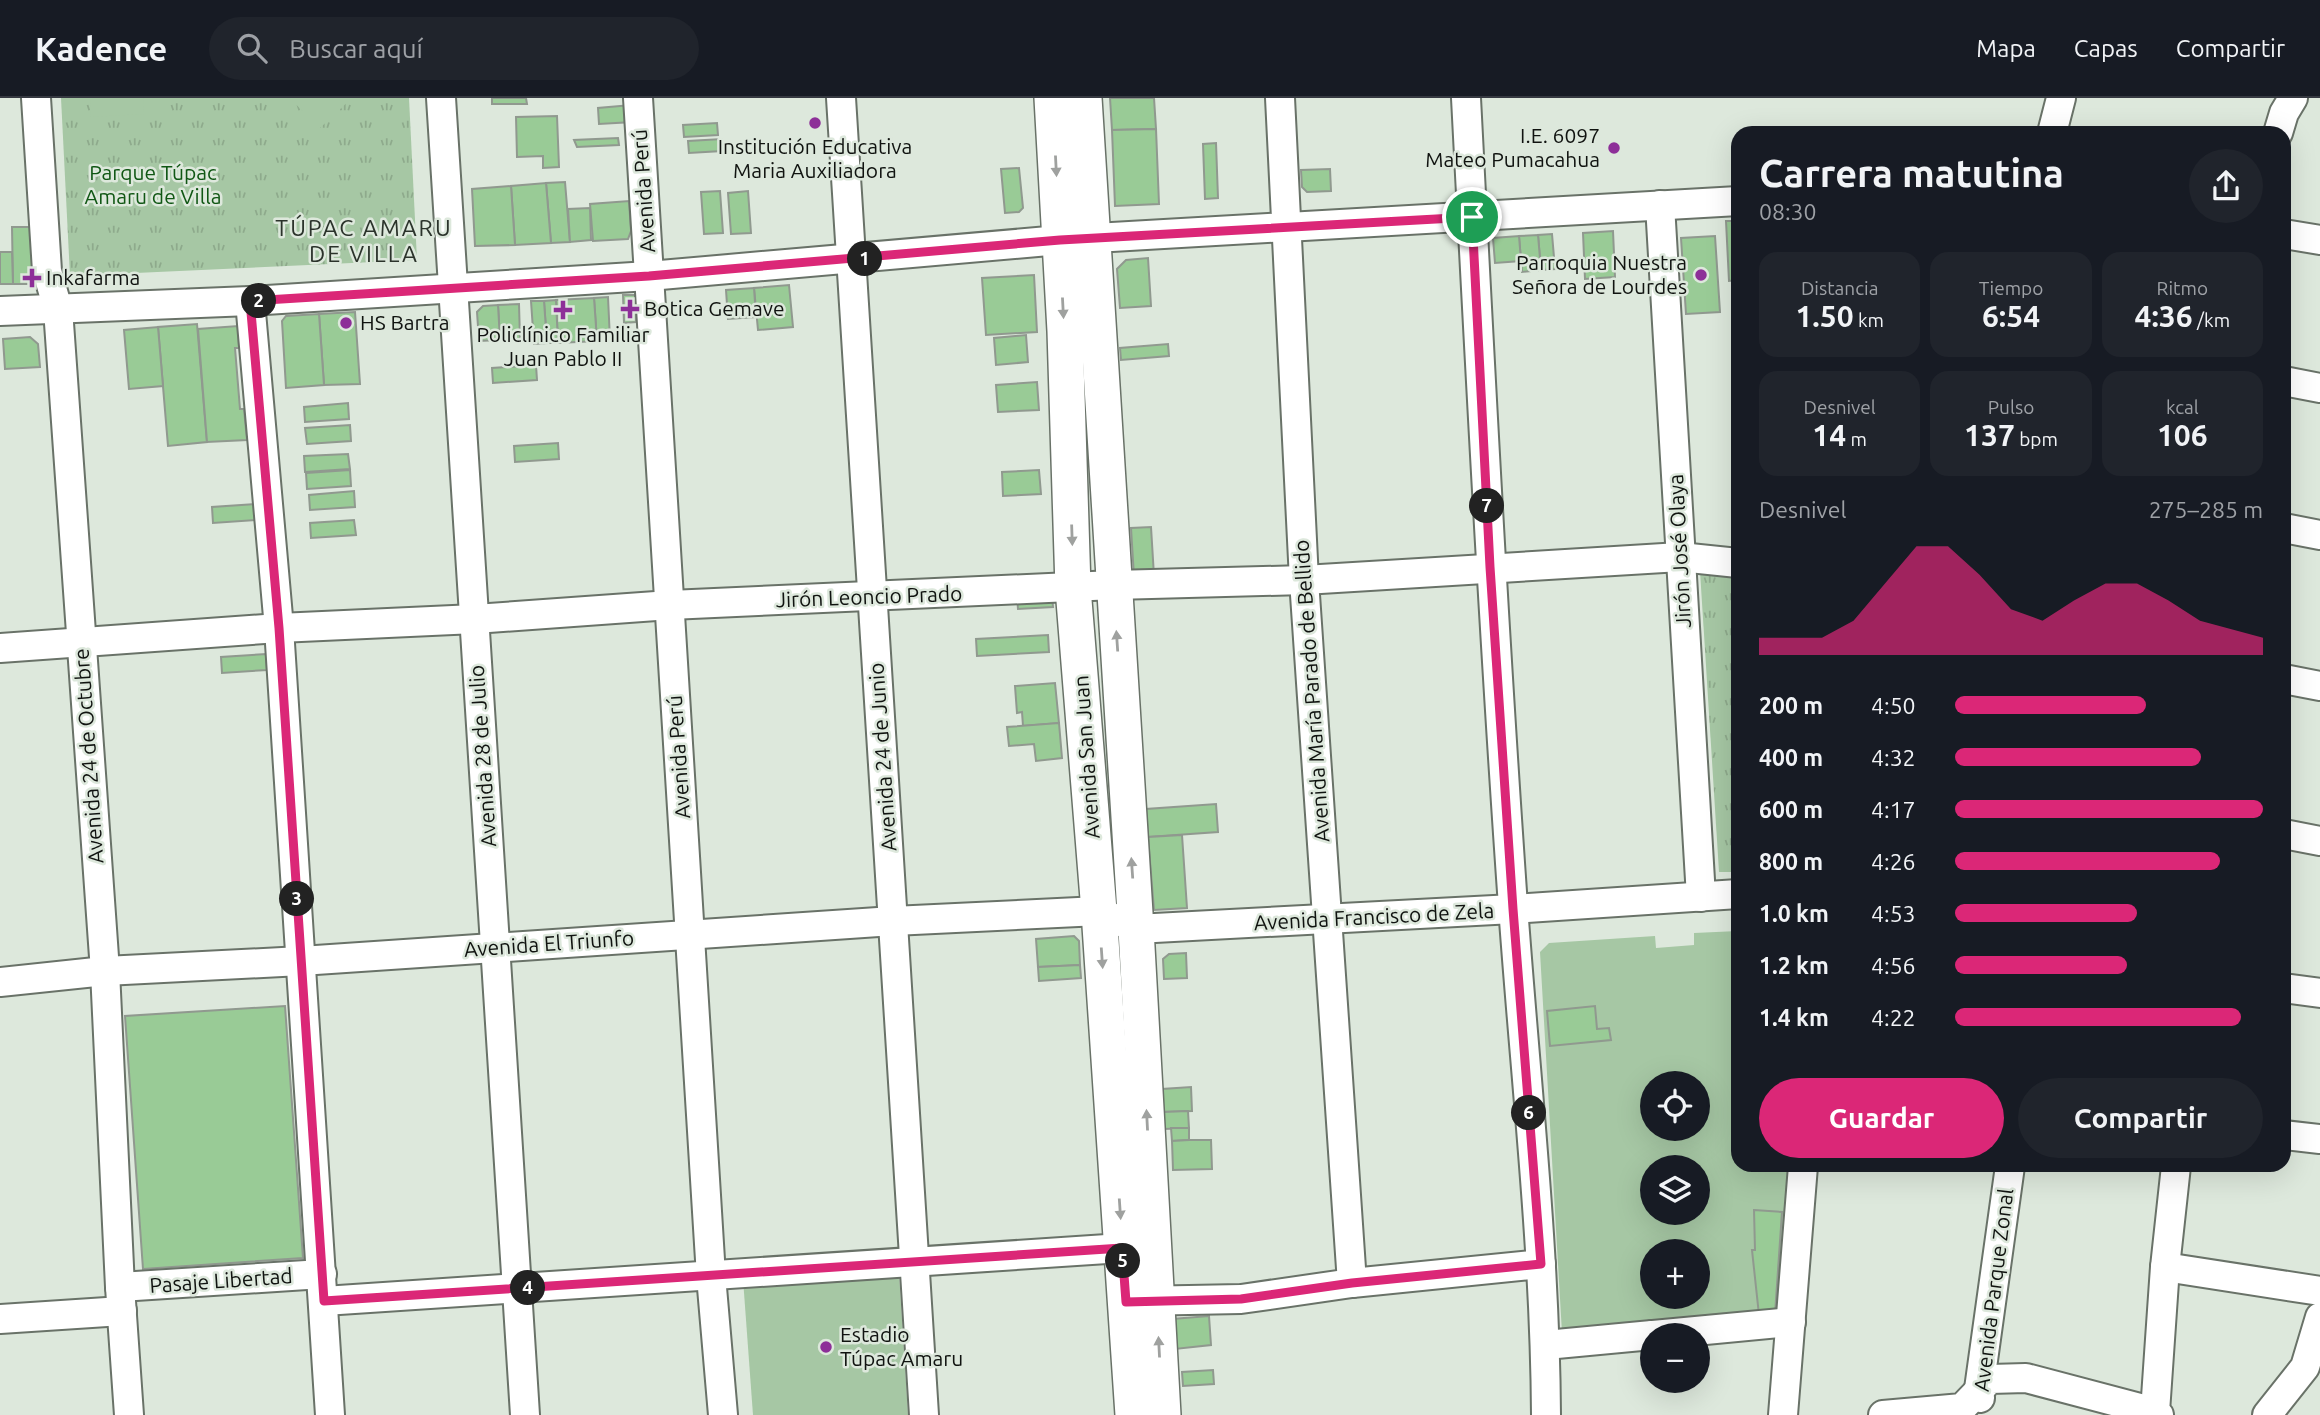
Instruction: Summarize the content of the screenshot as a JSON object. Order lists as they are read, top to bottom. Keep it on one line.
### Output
{"streets":{"main road":["Avenida San Juan"],"street":["Avenida Perú","Jirón José Olaya","Jirón Leoncio Prado","Avenida María Parado de Bellido","Avenida 24 de Octubre","Avenida 28 de Julio","Avenida 24 de Junio","Avenida Francisco de Zela","Avenida El Triunfo","Pasaje Libertad","Avenida Parque Zonal"]},"crossings":[["Avenida Perú","Jirón Leoncio Prado"],["Avenida Perú","Avenida El Triunfo"],["Avenida Perú","Pasaje Libertad"],["Jirón José Olaya","Jirón Leoncio Prado"],["Jirón José Olaya","Avenida Francisco de Zela"],["Jirón Leoncio Prado","Avenida María Parado de Bellido"],["Jirón Leoncio Prado","Avenida 24 de Octubre"],["Jirón Leoncio Prado","Avenida 28 de Julio"],["Jirón Leoncio Prado","Avenida 24 de Junio"],["Jirón Leoncio Prado","Avenida San Juan"],["Avenida María Parado de Bellido","Avenida Francisco de Zela"],["Avenida 24 de Octubre","Avenida El Triunfo"],["Avenida 24 de Octubre","Pasaje Libertad"],["Avenida 28 de Julio","Avenida El Triunfo"],["Avenida 28 de Julio","Pasaje Libertad"],["Avenida 24 de Junio","Avenida El Triunfo"],["Avenida 24 de Junio","Pasaje Libertad"],["Avenida San Juan","Avenida Francisco de Zela"],["Avenida San Juan","Avenida El Triunfo"],["Avenida San Juan","Pasaje Libertad"],["Avenida Francisco de Zela","Avenida El Triunfo"]],"districts":["TÚPAC AMARU DE VILLA"],"parks":["Parque Túpac Amaru de Villa"],"places":{"other":["Institución Educativa Maria Auxiliadora","I.E. 6097 Mateo Pumacahua","Parroquia Nuestra Señora de Lourdes","HS Bartra","Estadio Túpac Amaru"],"health":["Inkafarma","Botica Gemave","Policlínico Familiar Juan Pablo II"]},"page":{"header":"Kadence","search":"Buscar aquí","nav":["Mapa","Capas","Compartir"],"heading":["Carrera matutina","08:30"],"pins":["1","2","7","3","6","5","4"],"stats":[["Distancia","1.50 km"],["Tiempo","6:54"],["Ritmo","4:36 /km"],["Desnivel","14 m"],["Pulso","137 bpm"],["kcal","106"]],"chart":["Desnivel","275–285 m"],"list":[{"name":"200 m","note":"4:50"},{"name":"400 m","note":"4:32"},{"name":"600 m","note":"4:17"},{"name":"800 m","note":"4:26"},{"name":"1.0 km","note":"4:53"},{"name":"1.2 km","note":"4:56"},{"name":"1.4 km","note":"4:22"}],"buttons":["Guardar","Compartir"],"map_buttons":["+","−"]}}
